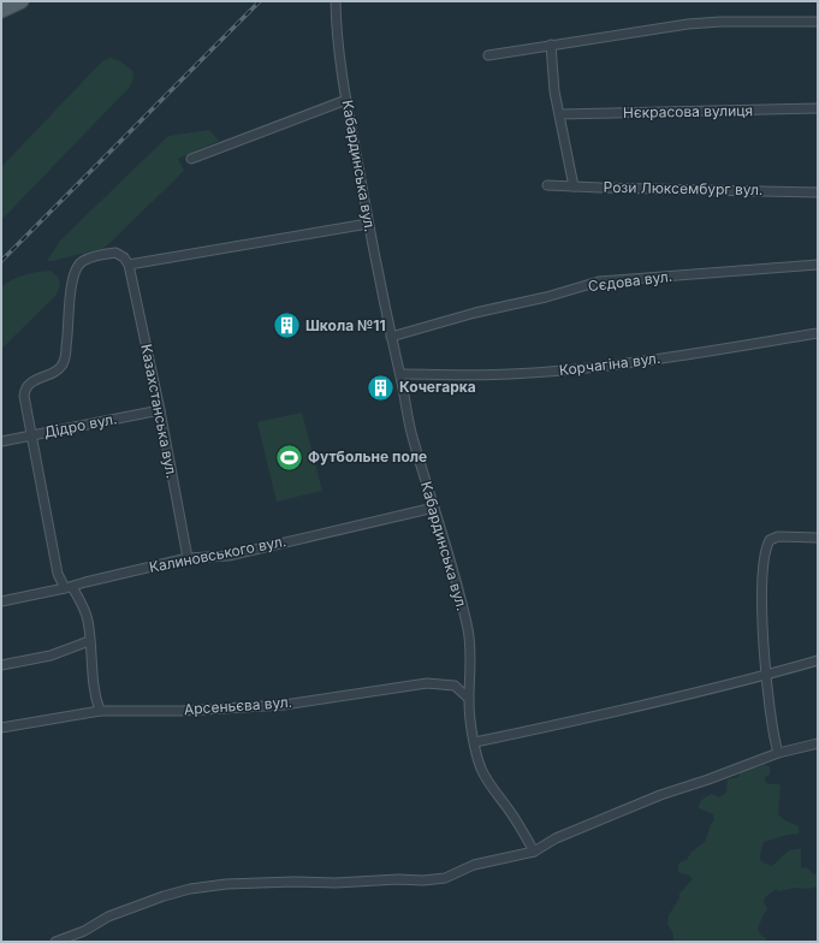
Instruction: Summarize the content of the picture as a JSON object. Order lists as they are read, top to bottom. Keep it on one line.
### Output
{"streets":{"street":["Нєкрасова вулиця","Кабардинська вул.","Рози Люксембург вул.","Сєдова вул.","Корчагіна вул.","Казахстанська вул.","Дідро вул.","Калиновського вул.","Арсеньєва вул."]},"crossings":[["Кабардинська вул.","Сєдова вул."],["Кабардинська вул.","Корчагіна вул."],["Кабардинська вул.","Калиновського вул."],["Кабардинська вул.","Арсеньєва вул."],["Казахстанська вул.","Дідро вул."],["Казахстанська вул.","Калиновського вул."]],"places":{"building":["Школа №11","Кочегарка"],"sports":["Футбольне поле"]}}
